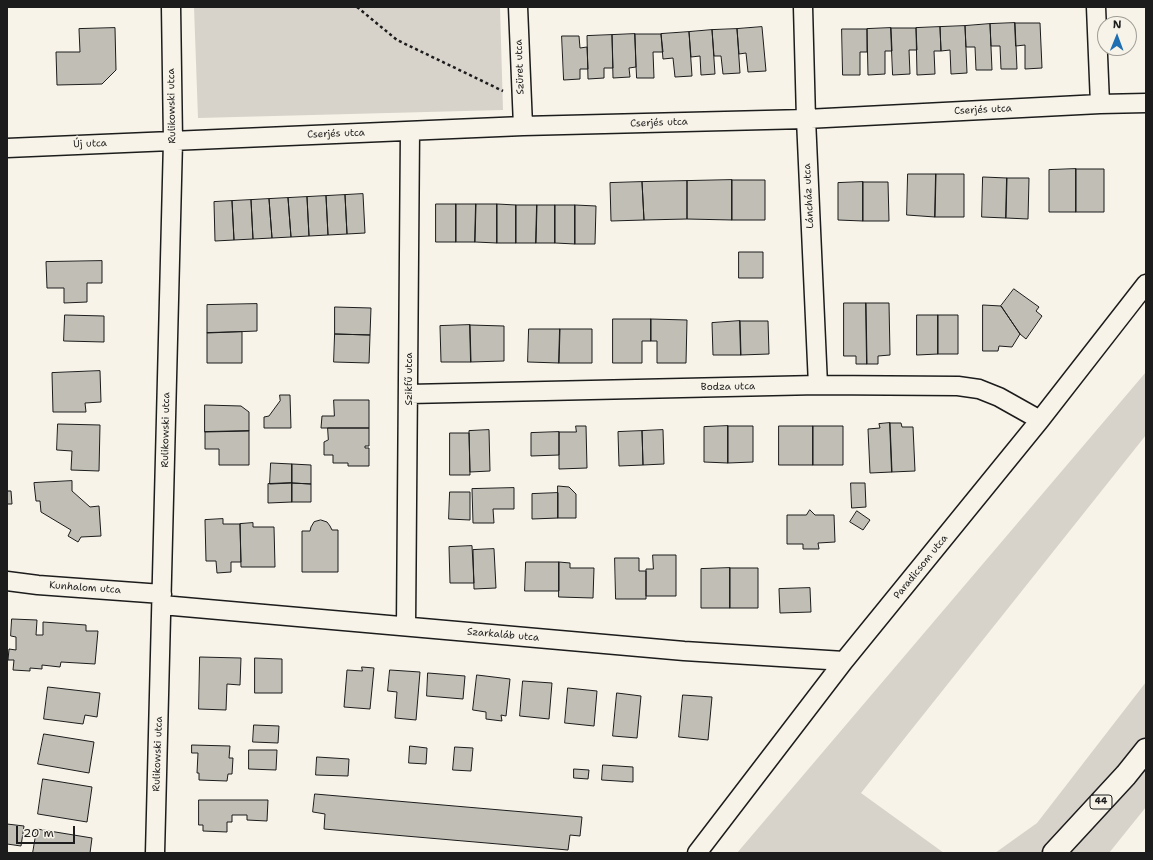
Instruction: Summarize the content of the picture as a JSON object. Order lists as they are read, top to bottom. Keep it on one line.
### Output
{"streets":{"main road":["44"],"street":["Szüret utca","Rulikowski utca","Cserjés utca","Új utca","Láncház utca","Szikfű utca","Bodza utca","Paradicsom utca","Kunhalom utca","Szarkaláb utca"]},"crossings":[["Szüret utca","Cserjés utca"],["Rulikowski utca","Cserjés utca"],["Rulikowski utca","Új utca"],["Rulikowski utca","Kunhalom utca"],["Rulikowski utca","Szarkaláb utca"],["Cserjés utca","Új utca"],["Cserjés utca","Láncház utca"],["Cserjés utca","Szikfű utca"],["Láncház utca","Bodza utca"],["Szikfű utca","Bodza utca"],["Szikfű utca","Szarkaláb utca"],["Bodza utca","Paradicsom utca"],["Paradicsom utca","Szarkaláb utca"],["Kunhalom utca","Szarkaláb utca"]],"scale_bar":"20 m","north":"top"}
